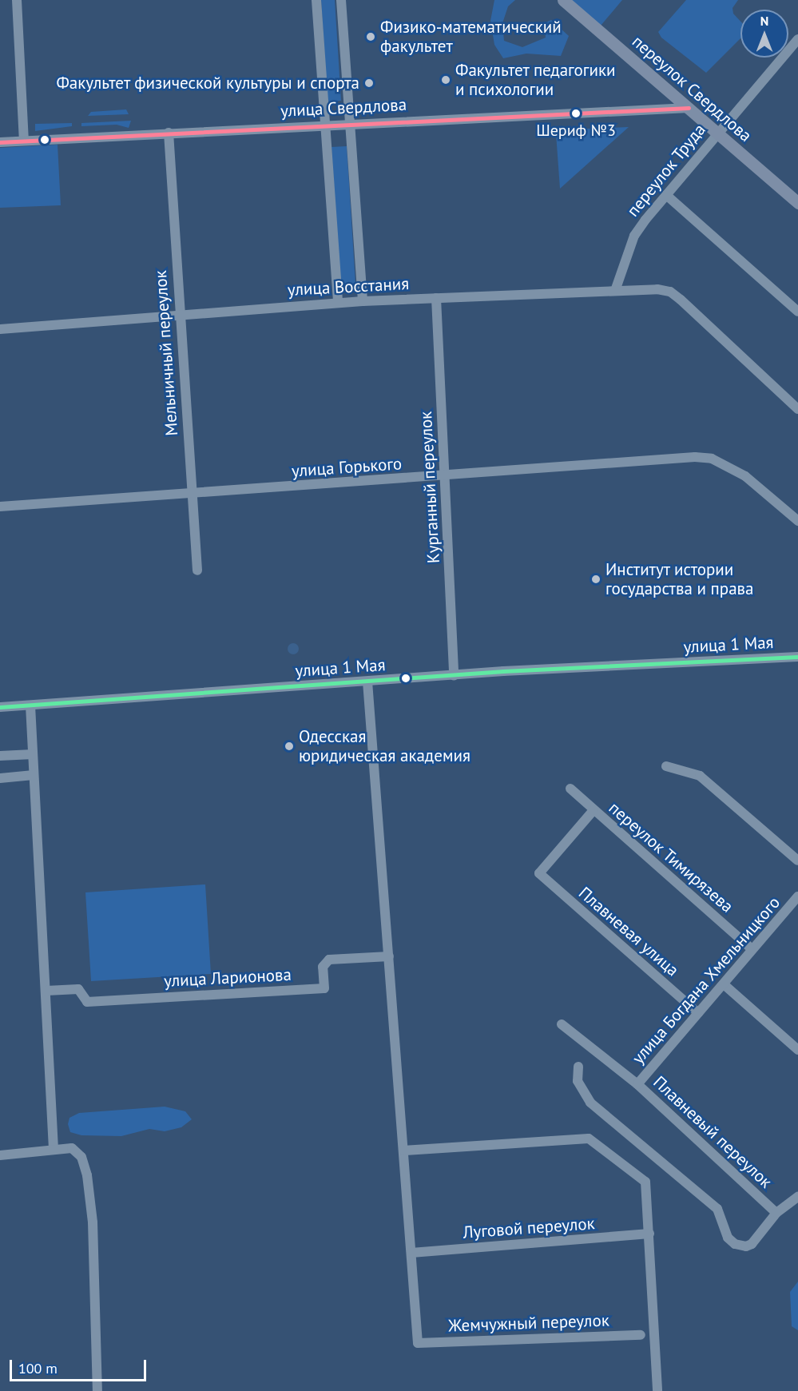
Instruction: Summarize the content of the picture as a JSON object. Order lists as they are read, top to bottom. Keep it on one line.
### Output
{"streets":{"main road":["переулок Свердлова"],"street":["улица Свердлова","переулок Труда","улица Восстания","Мельничный переулок","улица Горького","Курганный переулок","улица 1 Мая","переулок Тимирязева","Плавневая улица","улица Ларионова","улица Богдана Хмельницкого","Плавневый переулок","Луговой переулок","Жемчужный переулок"]},"crossings":[["переулок Свердлова","улица Свердлова"],["переулок Свердлова","переулок Труда"],["улица Свердлова","Мельничный переулок"],["переулок Труда","улица Восстания"],["улица Восстания","Мельничный переулок"],["улица Восстания","Курганный переулок"],["Мельничный переулок","улица Горького"],["улица Горького","Курганный переулок"],["Курганный переулок","улица 1 Мая"],["переулок Тимирязева","Плавневая улица"],["переулок Тимирязева","улица Богдана Хмельницкого"],["Плавневая улица","улица Богдана Хмельницкого"],["улица Богдана Хмельницкого","Плавневый переулок"],["Луговой переулок","Жемчужный переулок"]],"places":["Физико-математический факультет","Факультет педагогики и психологии","Факультет физической культуры и спорта","Шериф №3","Институт истории государства и права","Одесская юридическая академия"],"scale_bar":"100 m","north":"top"}
